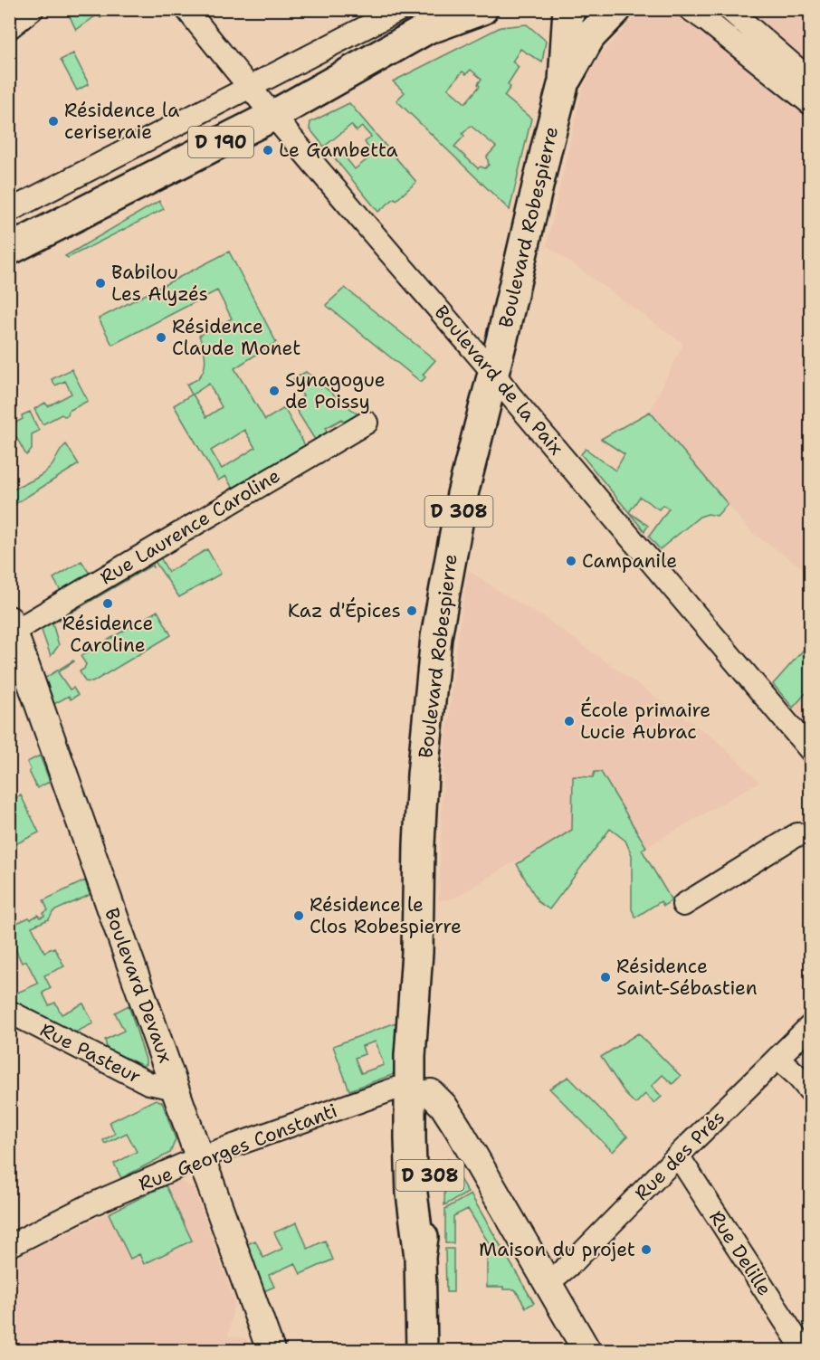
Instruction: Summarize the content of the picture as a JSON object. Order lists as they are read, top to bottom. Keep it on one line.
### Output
{"streets":{"main road":["D 190","Boulevard Robespierre","D 308"],"street":["Boulevard de la Paix","Rue Laurence Caroline","Boulevard Devaux","Rue Pasteur","Rue Georges Constanti","Rue des Prés","Rue Delille"]},"crossings":[["D 190","Boulevard de la Paix"],["Boulevard Robespierre","Boulevard de la Paix"],["Boulevard Robespierre","Rue Georges Constanti"],["Rue Laurence Caroline","Boulevard Devaux"],["Boulevard Devaux","Rue Pasteur"],["Boulevard Devaux","Rue Georges Constanti"],["Rue des Prés","Rue Delille"]],"places":["Résidence la ceriseraie","Le Gambetta","Babilou Les Alyzés","Résidence Claude Monet","Synagogue de Poissy","Campanile","Résidence Caroline","Kaz d'Épices","École primaire Lucie Aubrac","Résidence le Clos Robespierre","Résidence Saint-Sébastien","Maison du projet"]}
